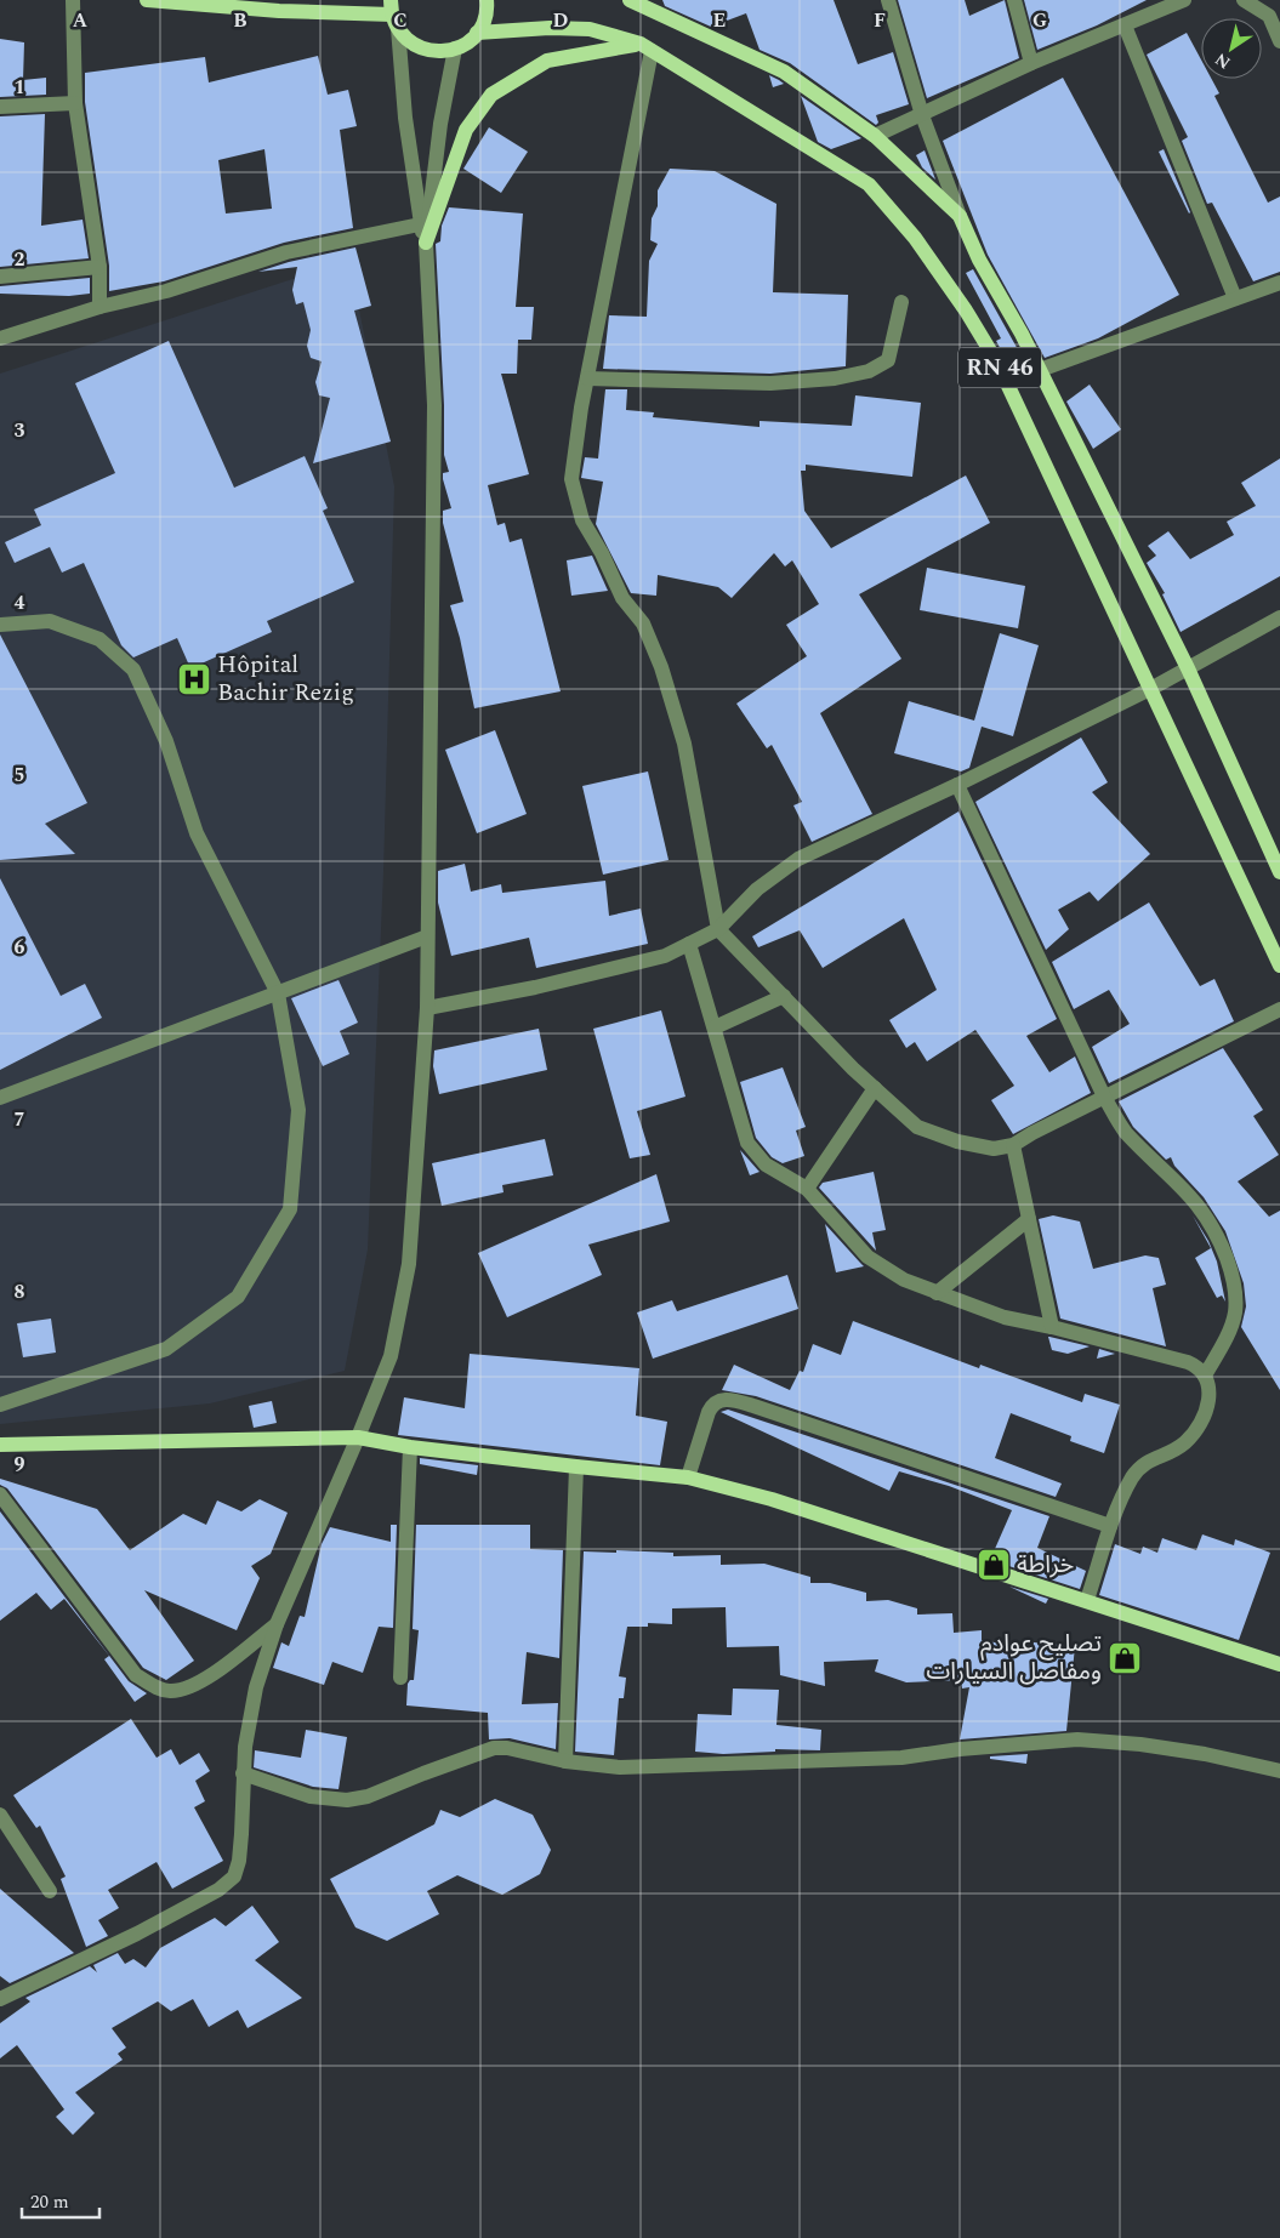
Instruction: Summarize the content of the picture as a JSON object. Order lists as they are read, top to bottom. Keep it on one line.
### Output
{"streets":{"main road":["RN 46"]},"places":{"hospital":["Hôpital Bachir Rezig"],"shop":["خراطة","تصليح عوادم ومفاصل السيارات"]},"scale_bar":"20 m","north":"bottom left","grid":{"columns":["A","B","C","D","E","F","G"],"rows":["1","2","3","4","5","6","7","8","9"]}}
